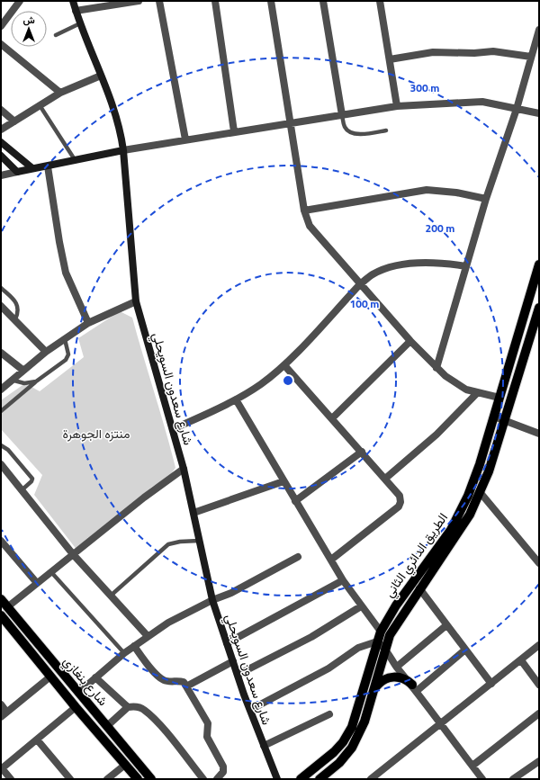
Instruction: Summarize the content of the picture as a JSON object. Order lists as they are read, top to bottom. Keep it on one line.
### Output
{"streets":{"main road":["شارع سعدون السويحلي","الطريق الدائري الثاني","شارع بنغازي"]},"parks":["منتزه الجوهرة"],"north":"top","rings":["300 m","200 m","100 m"]}
